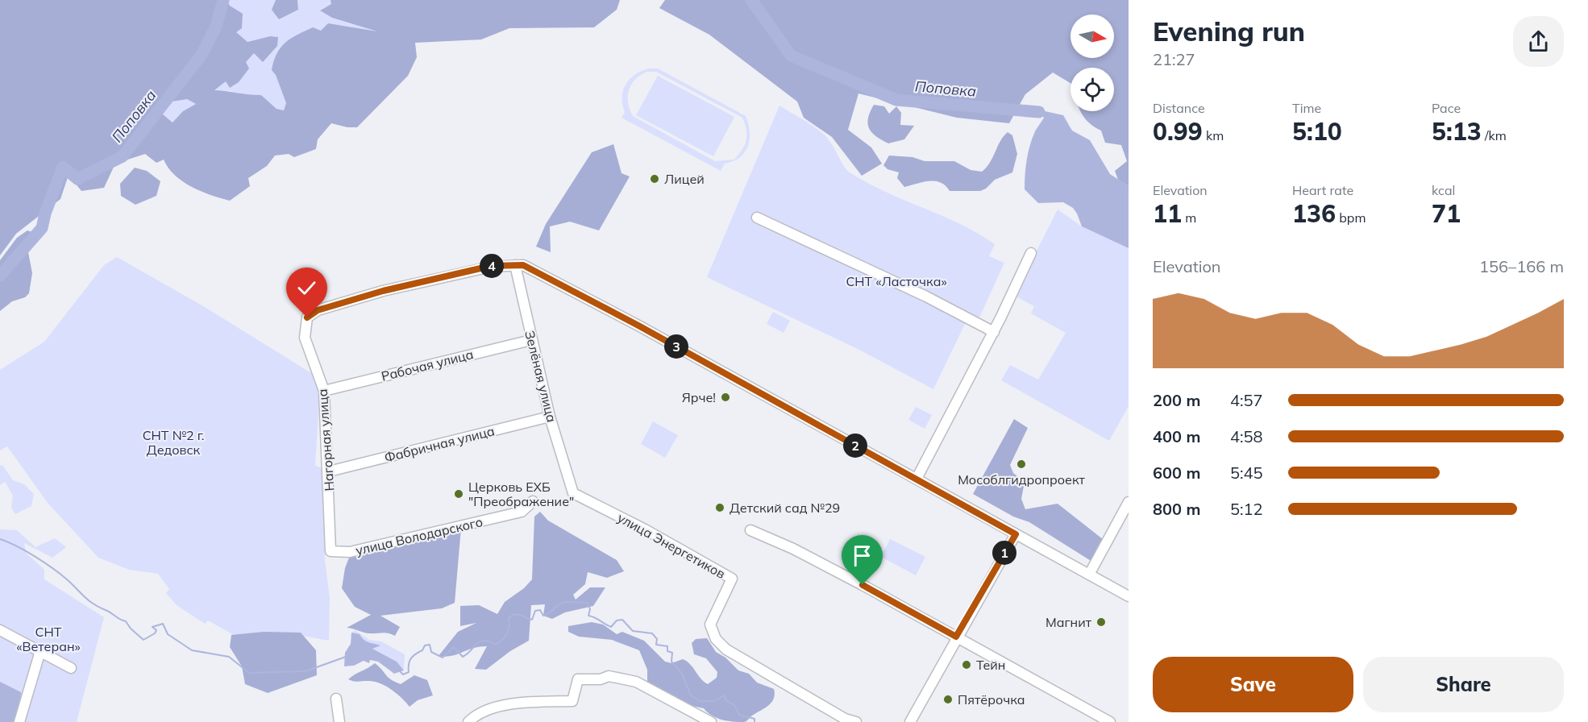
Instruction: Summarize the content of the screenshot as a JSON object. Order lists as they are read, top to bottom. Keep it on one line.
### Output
{"streets":{"street":["Рабочая улица","Зелёная улица","Нагорная улица","Фабричная улица","улица Володарского","улица Энергетиков"]},"crossings":[["Рабочая улица","Зелёная улица"],["Рабочая улица","Нагорная улица"],["Зелёная улица","Нагорная улица"],["Зелёная улица","Фабричная улица"],["Зелёная улица","улица Энергетиков"],["Нагорная улица","Фабричная улица"],["Нагорная улица","улица Володарского"]],"water":["Поповка"],"parks":["СНТ «Ласточка»","СНТ №2 г. Дедовск","СНТ «Ветеран»"],"places":["Лицей","Ярче!","Мособлгидропроект","Церковь ЕХБ \"Преображение\"","Детский сад №29","Магнит","Тейн","Пятёрочка"],"north":"right","page":{"heading":["Evening run","21:27"],"stats":[["Distance","0.99 km"],["Time","5:10"],["Pace","5:13 /km"],["Elevation","11 m"],["Heart rate","136 bpm"],["kcal","71"]],"chart":["Elevation","156–166 m"],"pins":["4","3","2","1"],"list":[{"name":"200 m","note":"4:57"},{"name":"400 m","note":"4:58"},{"name":"600 m","note":"5:45"},{"name":"800 m","note":"5:12"}],"buttons":["Save","Share"]}}
